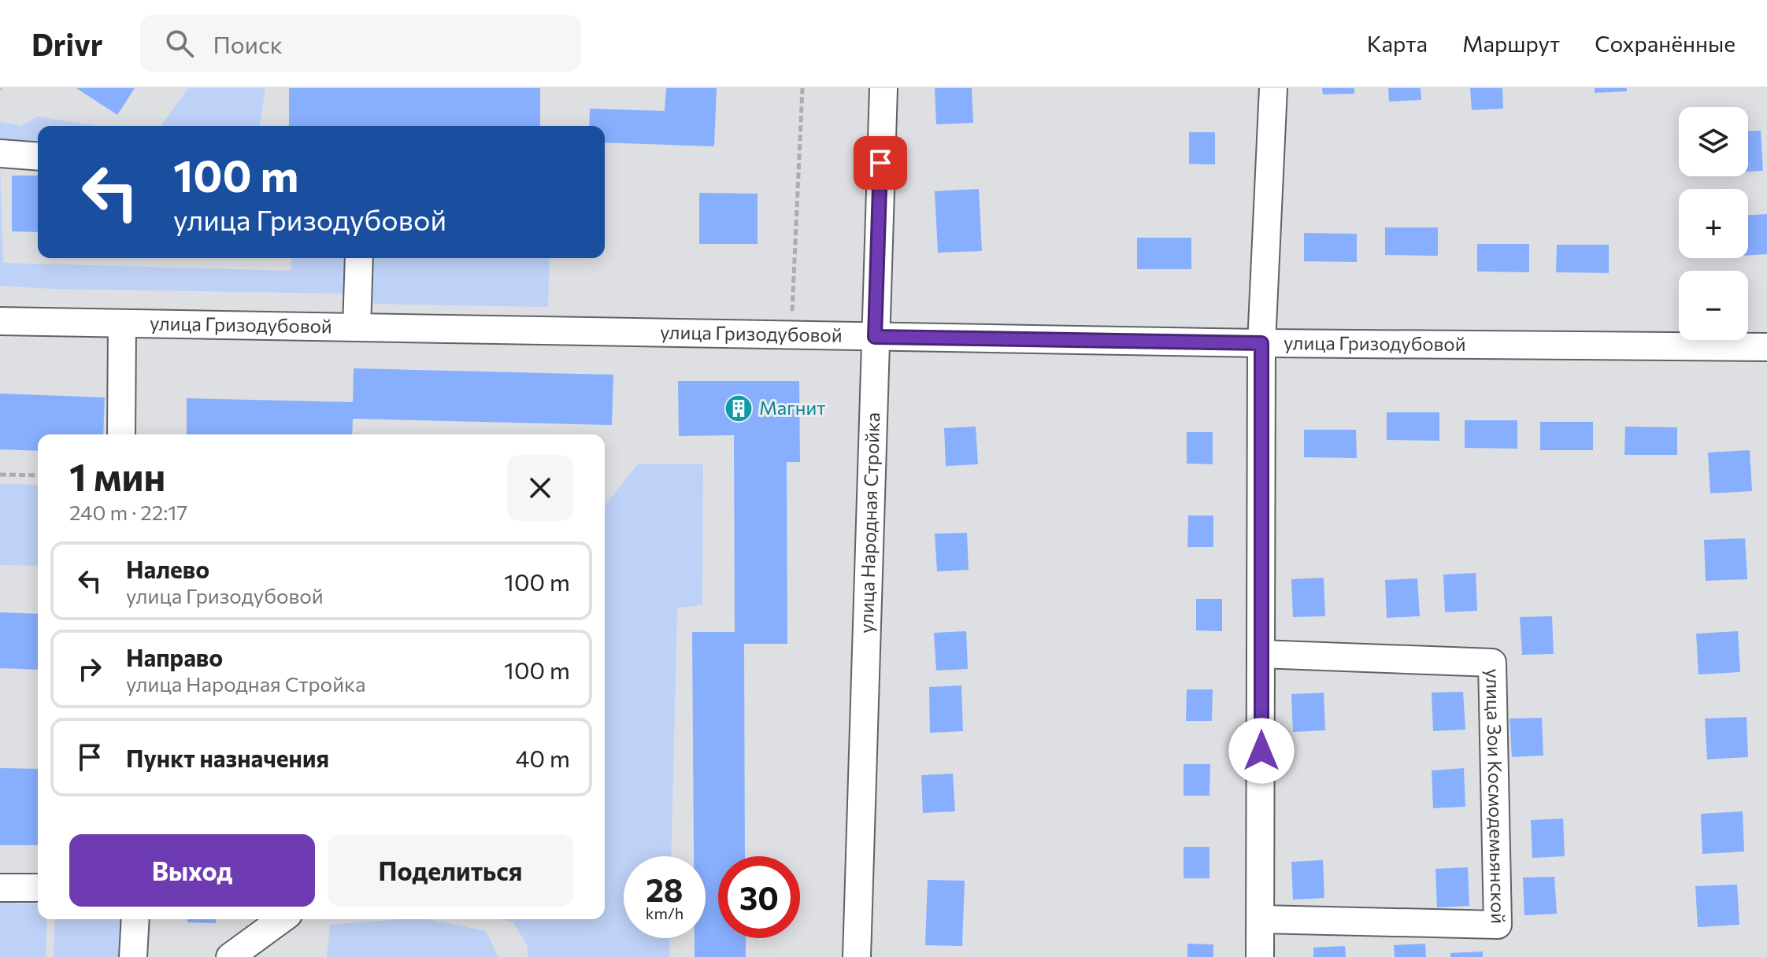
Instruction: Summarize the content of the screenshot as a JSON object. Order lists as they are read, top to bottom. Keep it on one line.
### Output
{"streets":{"street":["улица Гризодубовой","улица Народная Стройка","улица Зои Космодемьянской"]},"crossings":[["улица Гризодубовой","улица Народная Стройка"]],"places":{"building":["Магнит"]},"page":{"header":"Drivr","search":"Поиск","nav":["Карта","Маршрут","Сохранённые"],"map_buttons":["+","−"],"turn":["100 m","улица Гризодубовой"],"heading":["1 мин","240 m · 22:17"],"list":[{"name":"Налево","note":"улица Гризодубовой","value":"100 m"},{"name":"Направо","note":"улица Народная Стройка","value":"100 m"},{"name":"Пункт назначения","value":"40 m"}],"buttons":["Выход","Поделиться"],"speed":"28 km/h","limit":"30"}}
